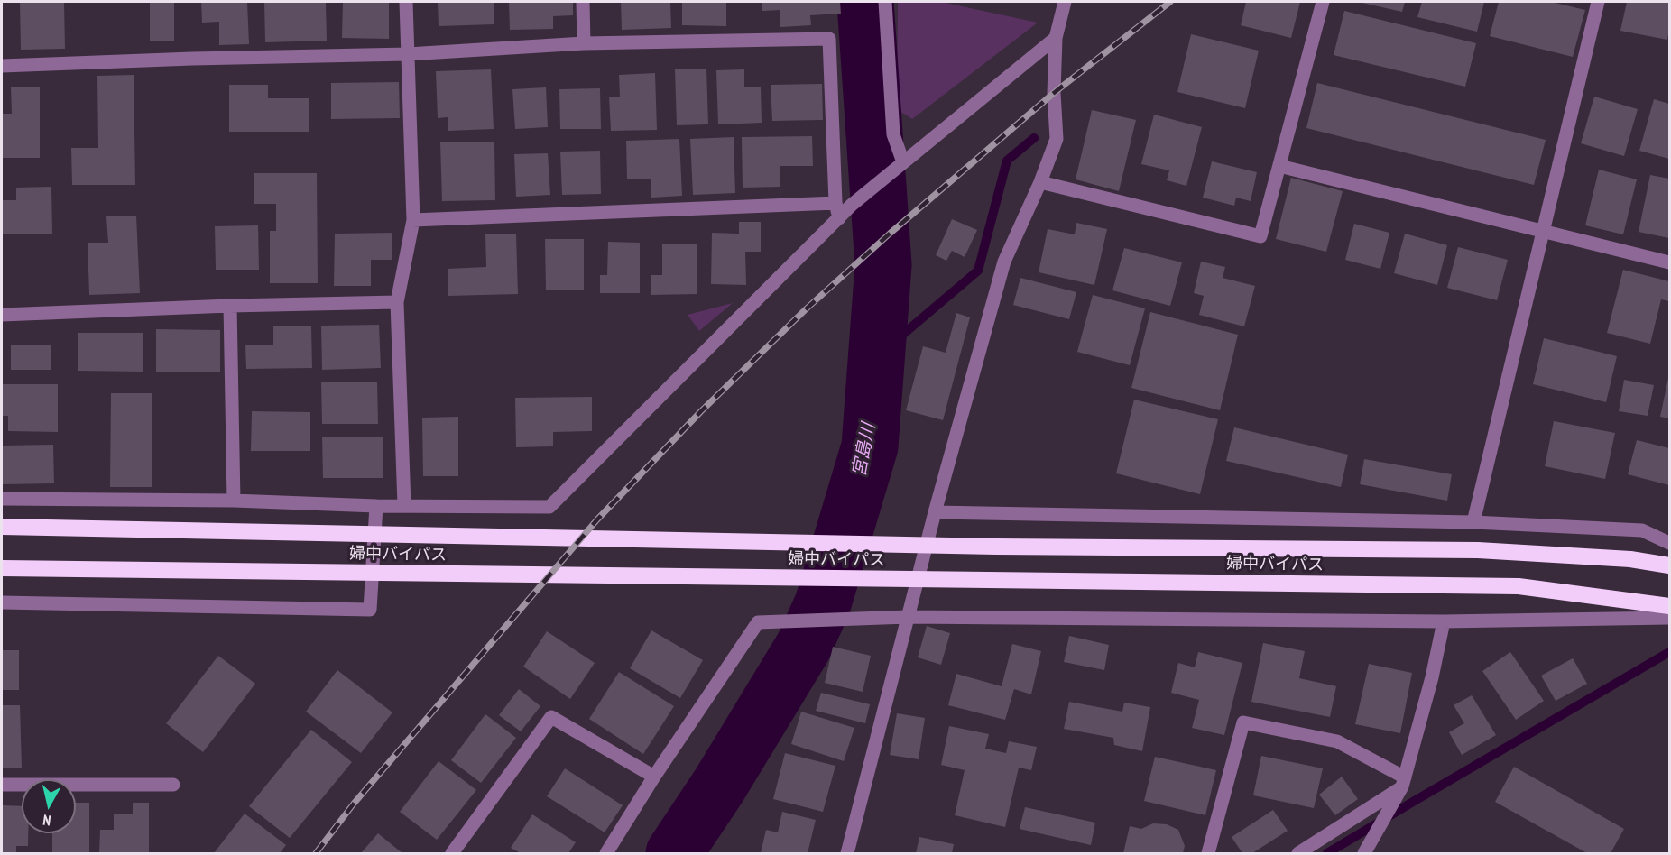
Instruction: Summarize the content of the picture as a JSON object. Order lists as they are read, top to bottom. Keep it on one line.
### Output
{"streets":{"highway":["婦中バイパス"]},"water":["宮島川"],"north":"bottom"}
